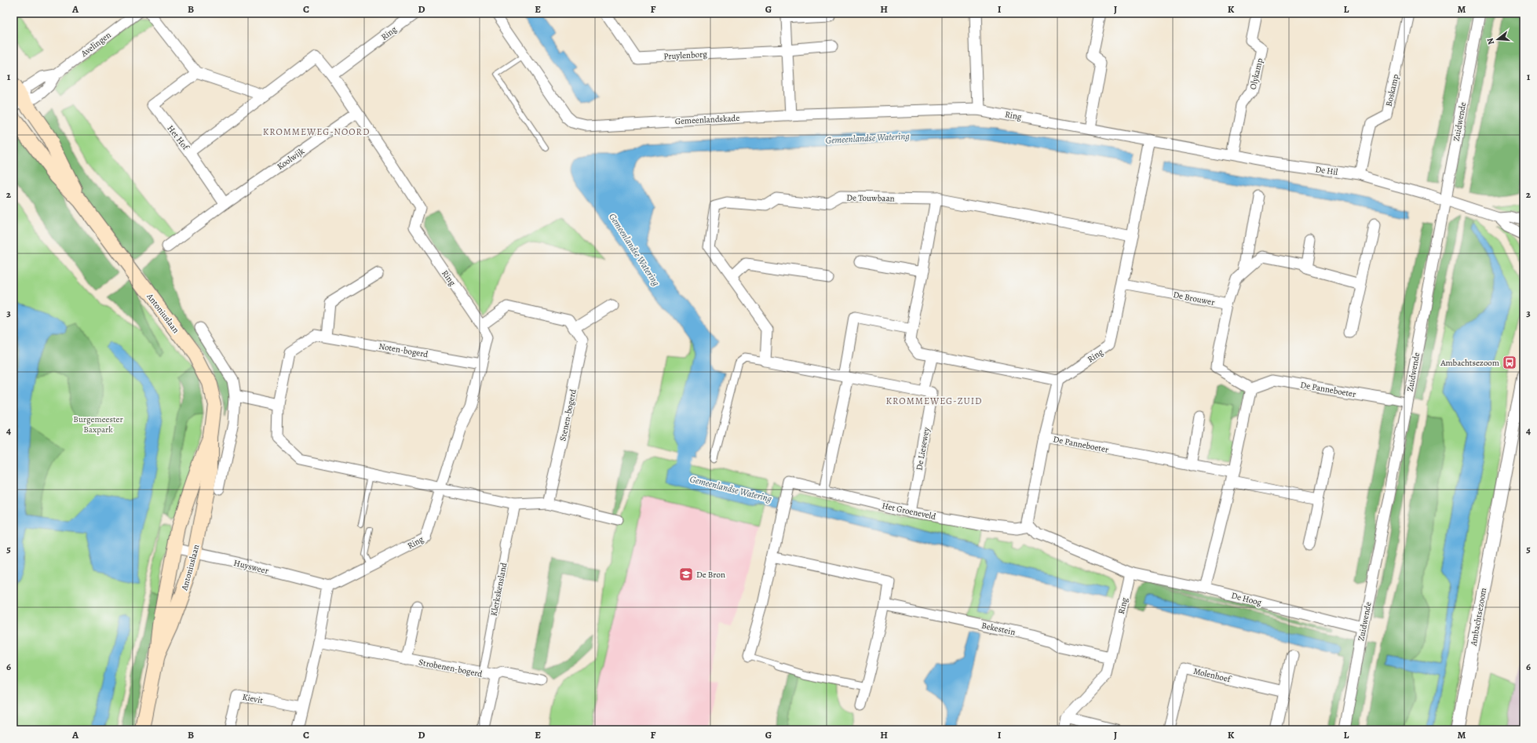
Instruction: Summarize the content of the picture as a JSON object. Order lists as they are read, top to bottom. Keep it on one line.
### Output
{"streets":{"main road":["Antoniuslaan"],"street":["Ring","Avelingen","Pruylenborg","Olykamp","Boskamp","Gemeenlandskade","Zuidwende","Het Hof","Koolwijk","De Hil","De Touwbaan","De Brouwer","Noten-bogerd","De Panneboeter","Stenen-bogerd","De Liesewey","Het Groeneveld","Huysweer","Klerkskensland","De Hoog","Ambachtsezoom","Bekestein","Strobenen-bogerd","Molenhoef","Kievit"]},"crossings":[["Ring","Gemeenlandskade"],["Ring","Het Hof"],["Ring","Koolwijk"],["Ring","De Hil"],["Ring","De Touwbaan"],["Ring","De Brouwer"],["Ring","Noten-bogerd"],["Ring","Stenen-bogerd"],["Ring","Huysweer"],["Ring","De Hoog"],["Ring","Bekestein"],["Avelingen","Antoniuslaan"],["Olykamp","De Hil"],["Boskamp","De Hil"],["Zuidwende","De Hil"],["Zuidwende","De Panneboeter"],["Zuidwende","De Hoog"],["Antoniuslaan","Huysweer"],["De Liesewey","Het Groeneveld"],["Klerkskensland","Strobenen-bogerd"]],"districts":["KROMMEWEG-NOORD","KROMMEWEG-ZUID"],"water":["Gemeenlandse Watering"],"parks":["Burgemeester Baxpark"],"places":{"bus stop":["Ambachtsezoom"],"school or university":["De Bron"]},"north":"left","grid":{"columns":["A","B","C","D","E","F","G","H","I","J","K","L","M"],"rows":["1","2","3","4","5","6"]}}
